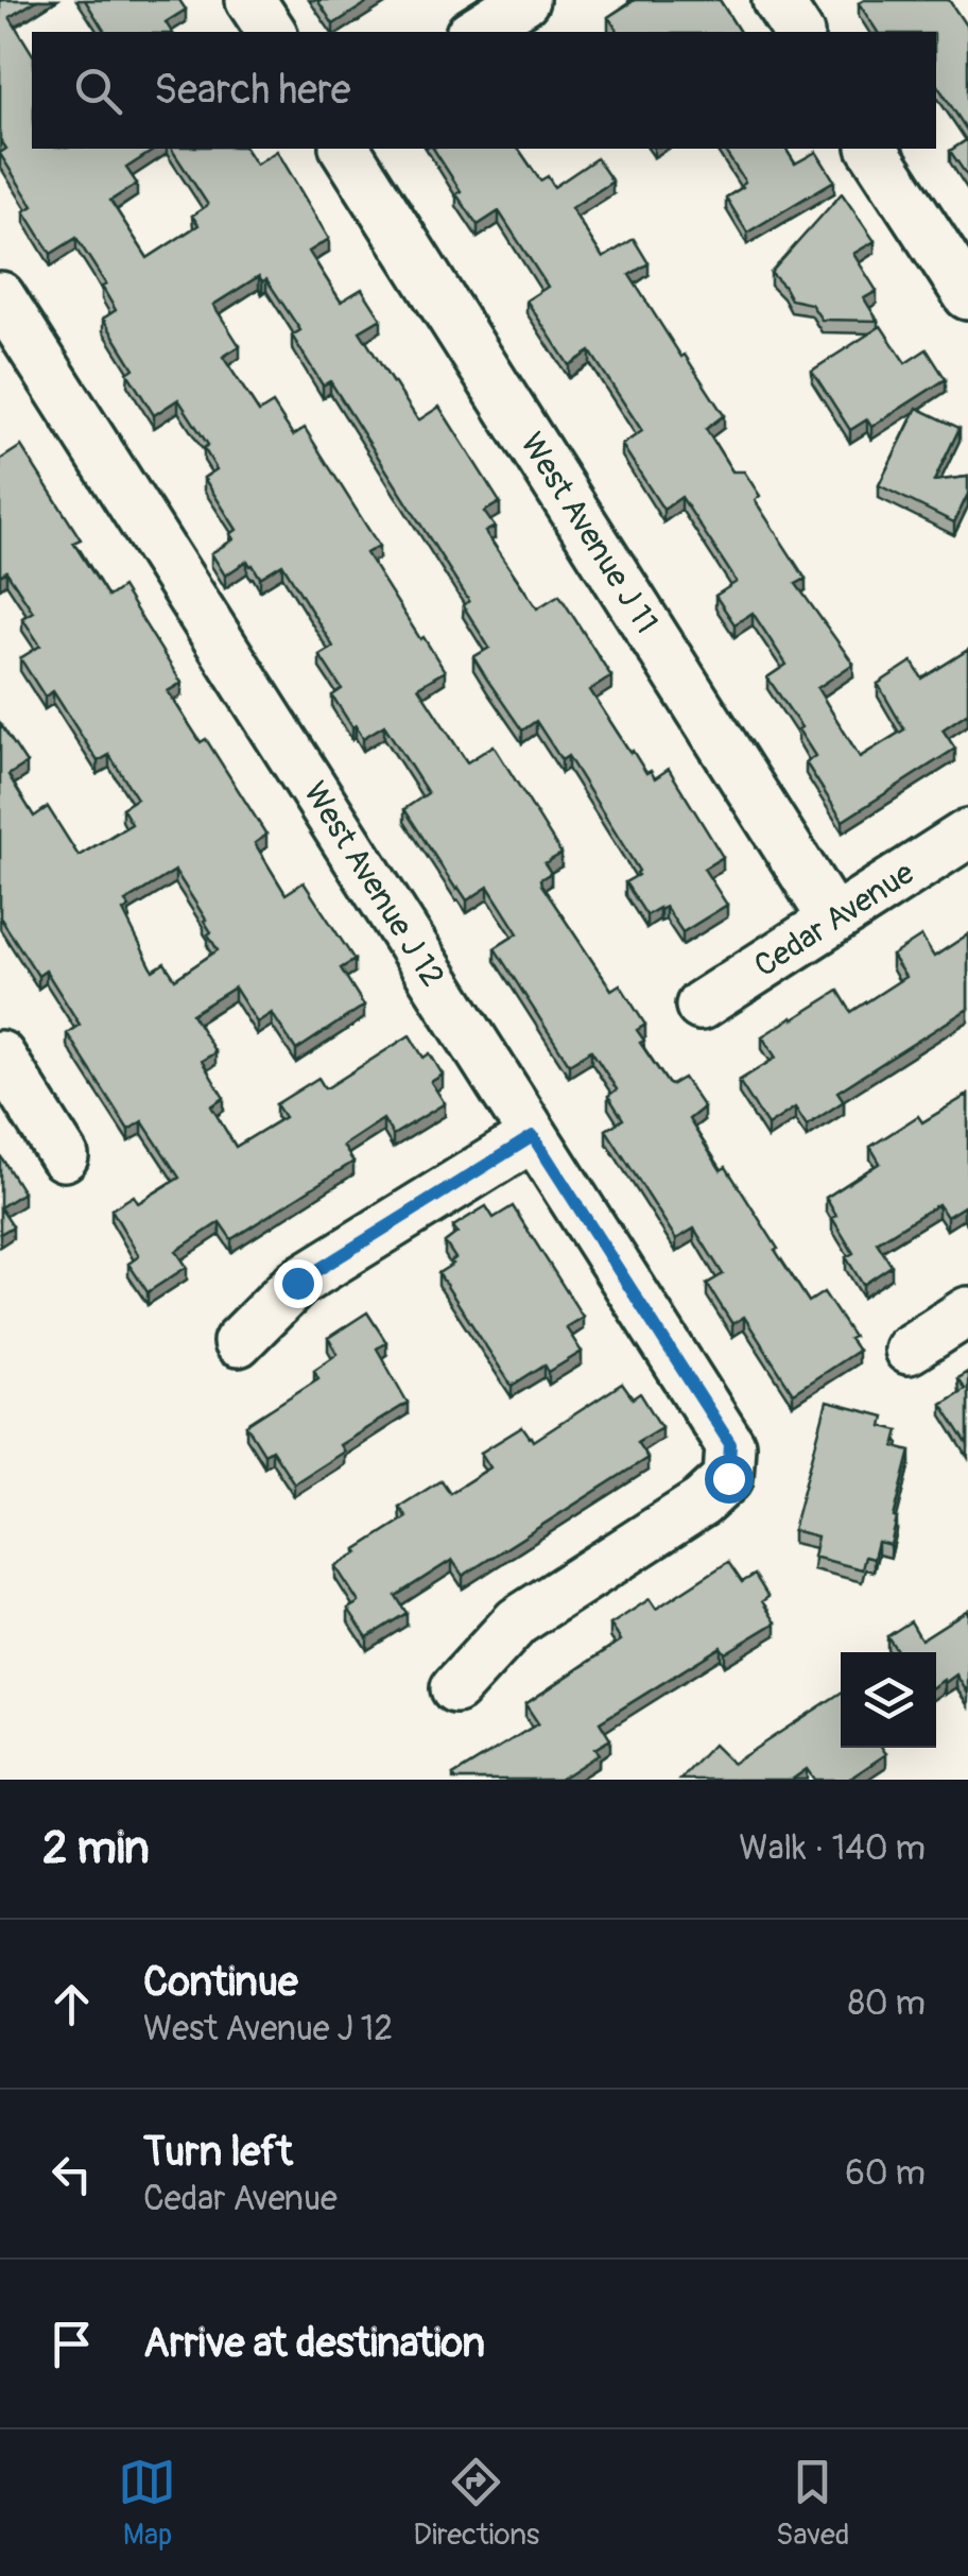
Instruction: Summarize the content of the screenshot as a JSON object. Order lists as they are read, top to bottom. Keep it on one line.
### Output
{"streets":{"street":["West Avenue J 11","West Avenue J 12","Cedar Avenue"]},"crossings":[["West Avenue J 11","Cedar Avenue"]],"page":{"search":"Search here","heading":["2 min","Walk · 140 m"],"list":[["Continue","West Avenue J 12","80 m"],["Turn left","Cedar Avenue","60 m"],"Arrive at destination"],"nav":["Map","Directions","Saved"]}}
